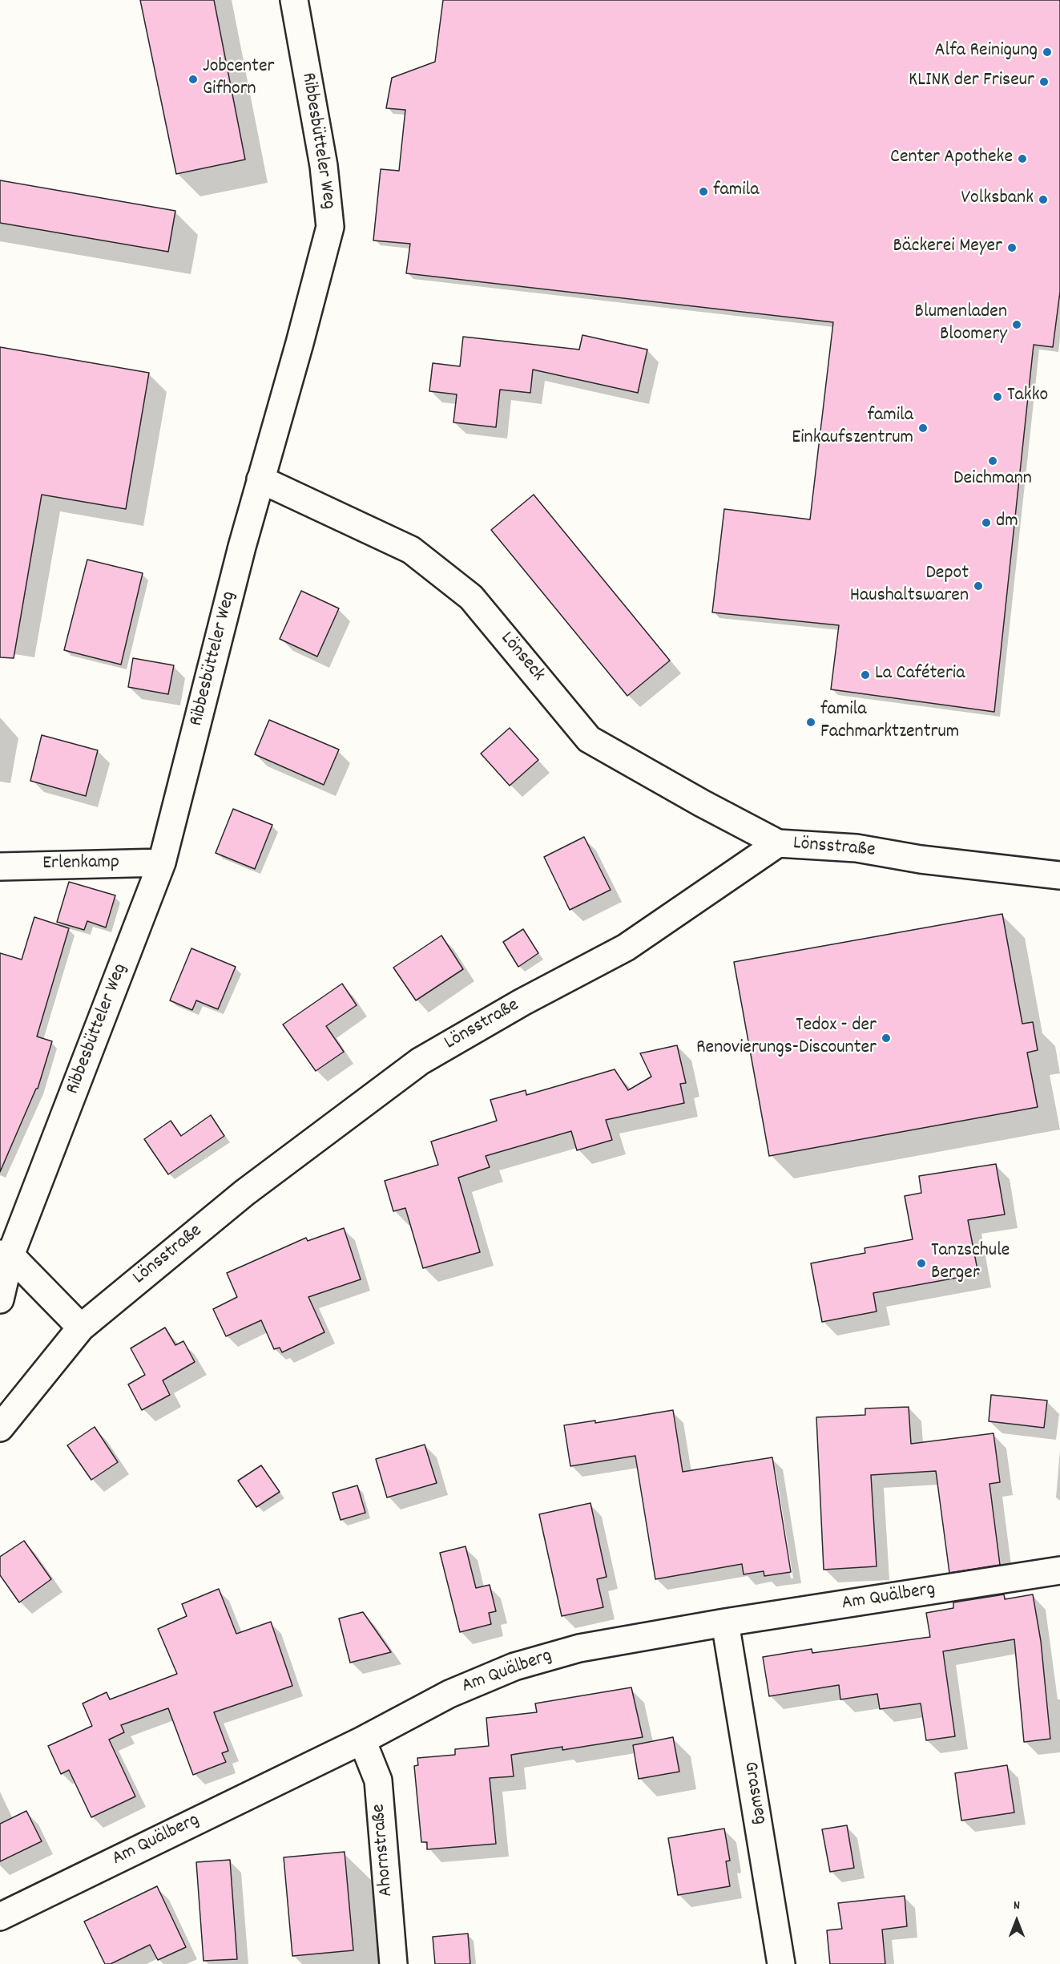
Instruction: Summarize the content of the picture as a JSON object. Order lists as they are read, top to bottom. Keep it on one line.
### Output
{"streets":{"street":["Ribbesbütteler Weg","Lönseck","Lönsstraße","Erlenkamp","Am Quälberg","Grasweg","Ahornstraße"]},"crossings":[["Ribbesbütteler Weg","Lönseck"],["Ribbesbütteler Weg","Erlenkamp"],["Lönseck","Lönsstraße"],["Am Quälberg","Grasweg"],["Am Quälberg","Ahornstraße"]],"places":["Alfa Reinigung","Jobcenter Gifhorn","KLINK der Friseur","Center Apotheke","famila","Volksbank","Bäckerei Meyer","Blumenladen Bloomery","Takko","famila Einkaufszentrum","Deichmann","dm","Depot Haushaltswaren","La Caféteria","famila Fachmarktzentrum","Tedox - der Renovierungs-Discounter","Tanzschule Berger"],"north":"top"}
